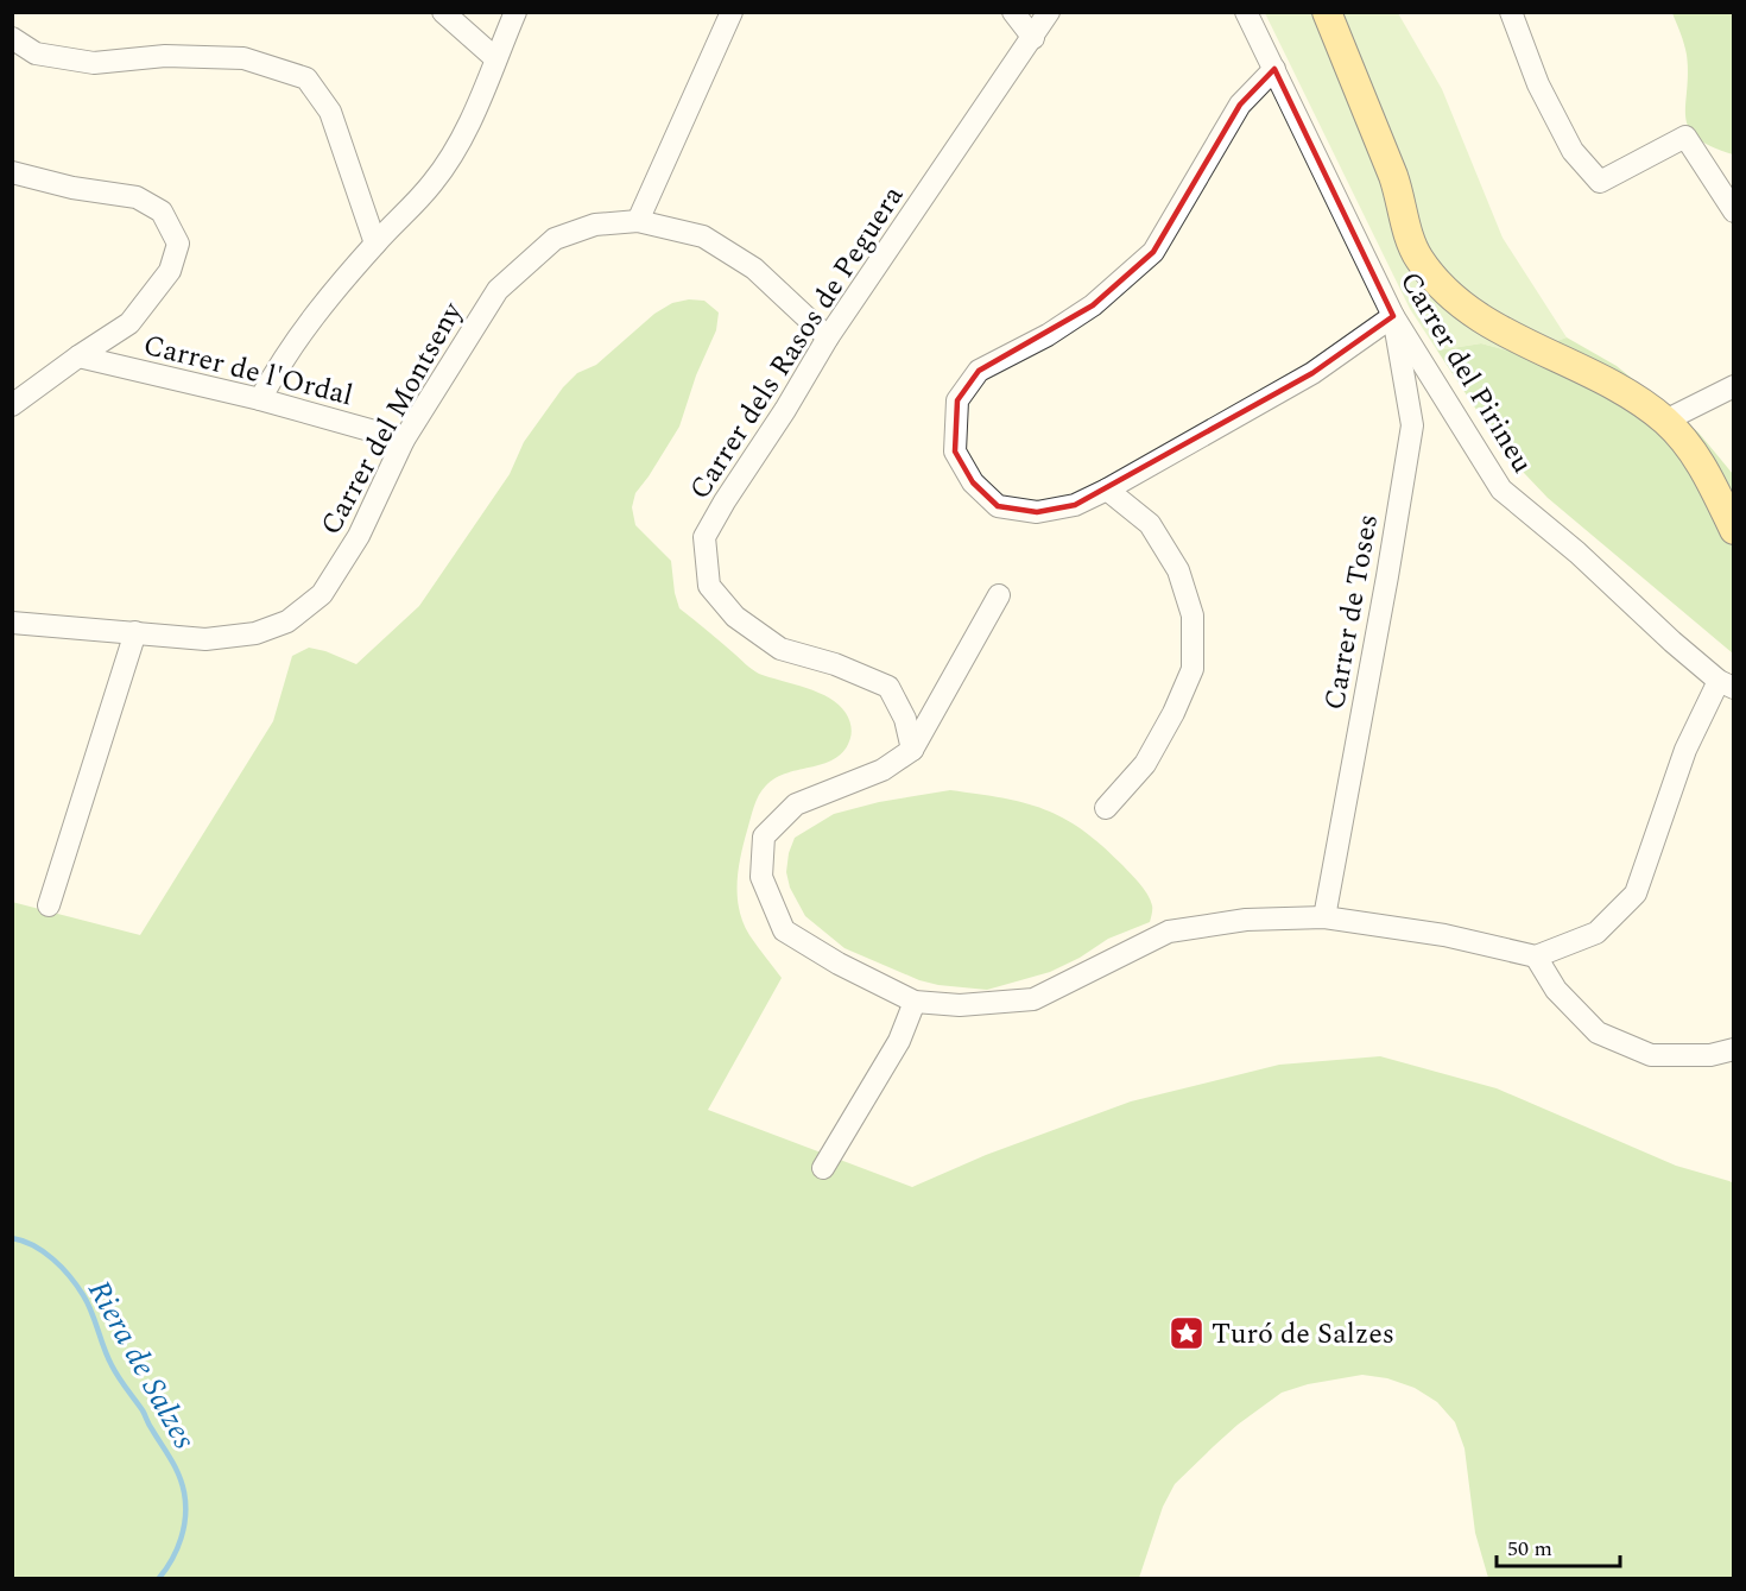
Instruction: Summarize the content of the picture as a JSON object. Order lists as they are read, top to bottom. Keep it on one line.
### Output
{"streets":{"street":["Carrer dels Rasos de Peguera","Carrer de l'Ordal","Carrer del Pirineu","Carrer del Montseny","Carrer de Toses"]},"crossings":[["Carrer dels Rasos de Peguera","Carrer del Montseny"],["Carrer de l'Ordal","Carrer del Montseny"],["Carrer del Pirineu","Carrer de Toses"]],"water":["Riera de Salzes"],"places":{"place":["Turó de Salzes"]},"scale_bar":"50 m"}
